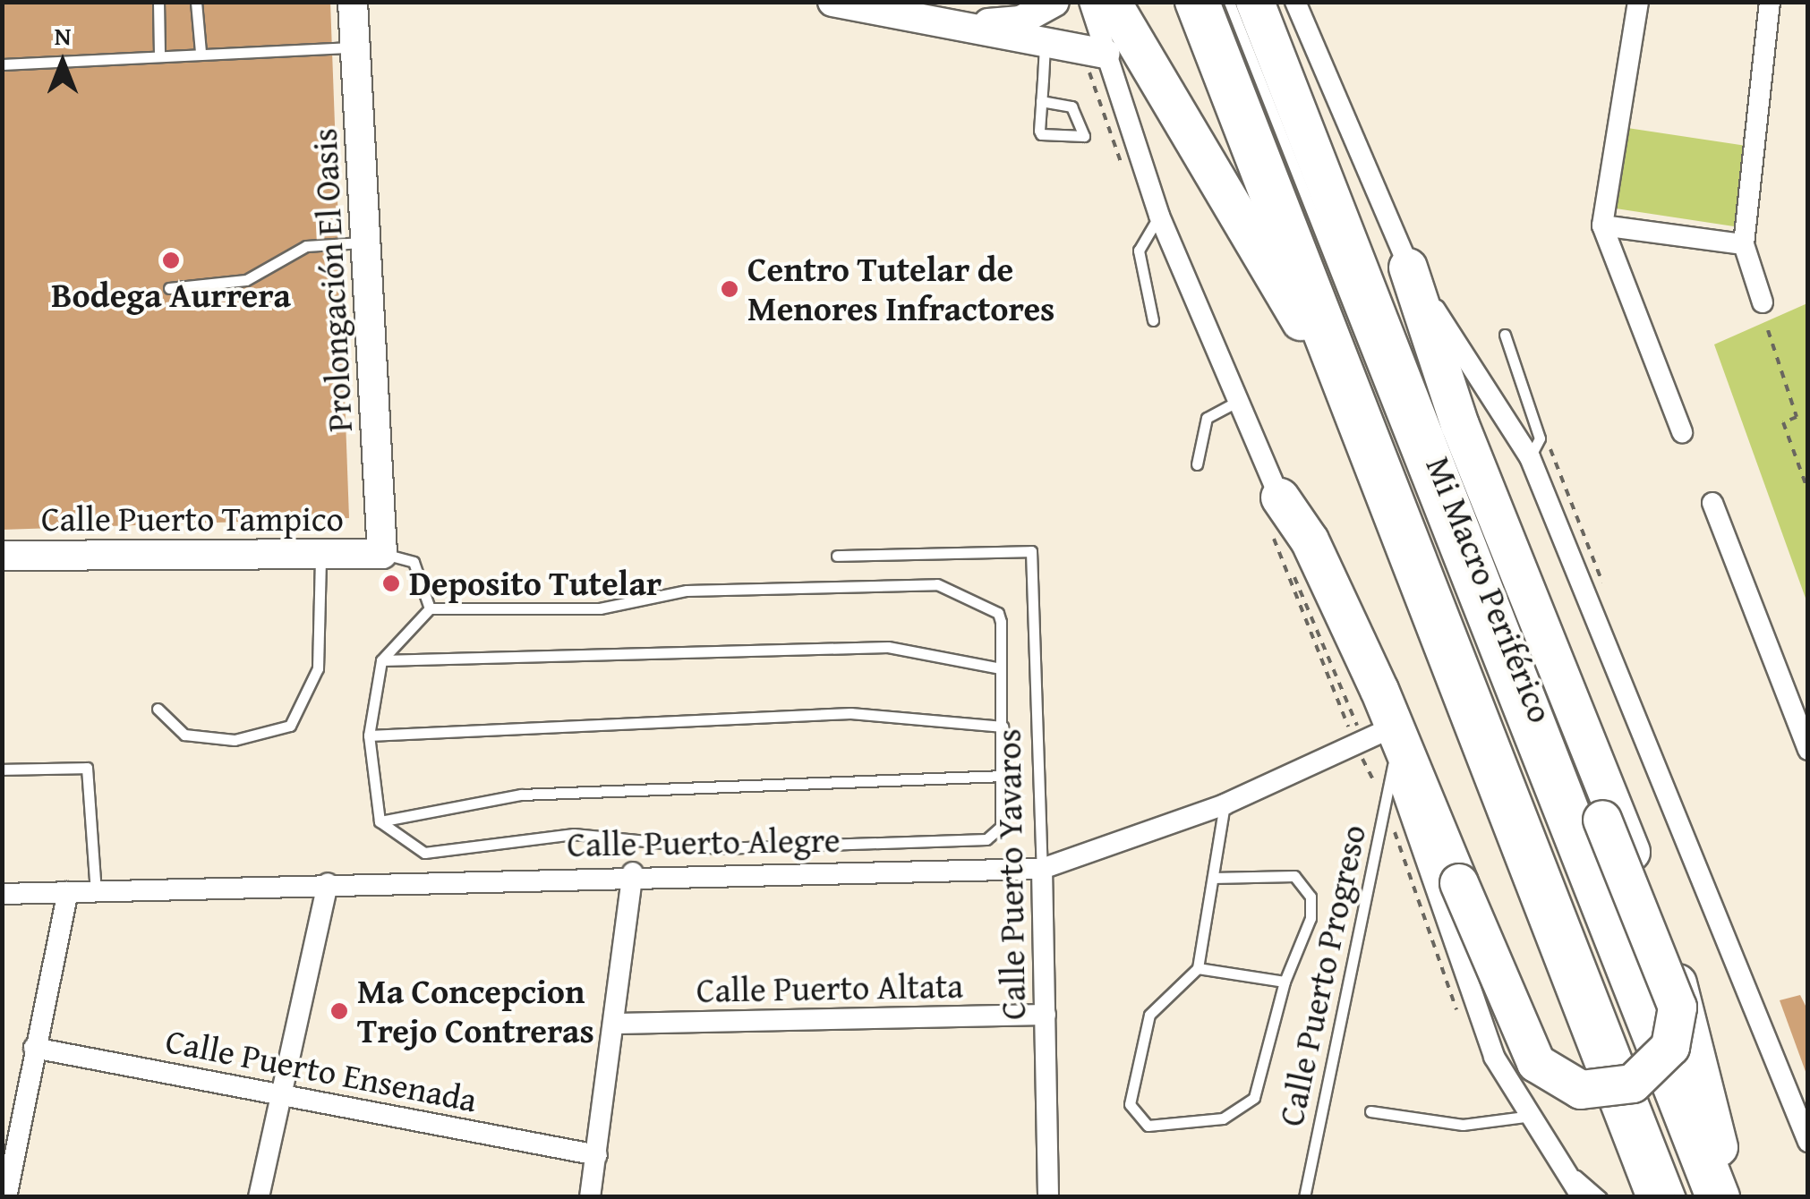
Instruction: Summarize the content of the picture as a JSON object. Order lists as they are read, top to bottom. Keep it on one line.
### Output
{"streets":{"street":["Prolongación El Oasis","Calle Puerto Tampico","Calle Puerto Alegre","Calle Puerto Yavaros","Calle Puerto Altata","Calle Puerto Ensenada"],"lane":["Mi Macro Periférico","Calle Puerto Progreso"]},"crossings":[["Prolongación El Oasis","Calle Puerto Tampico"],["Calle Puerto Alegre","Calle Puerto Yavaros"],["Calle Puerto Yavaros","Calle Puerto Altata"]],"places":["Bodega Aurrera","Centro Tutelar de Menores Infractores","Deposito Tutelar","Ma Concepcion Trejo Contreras"],"north":"top"}
